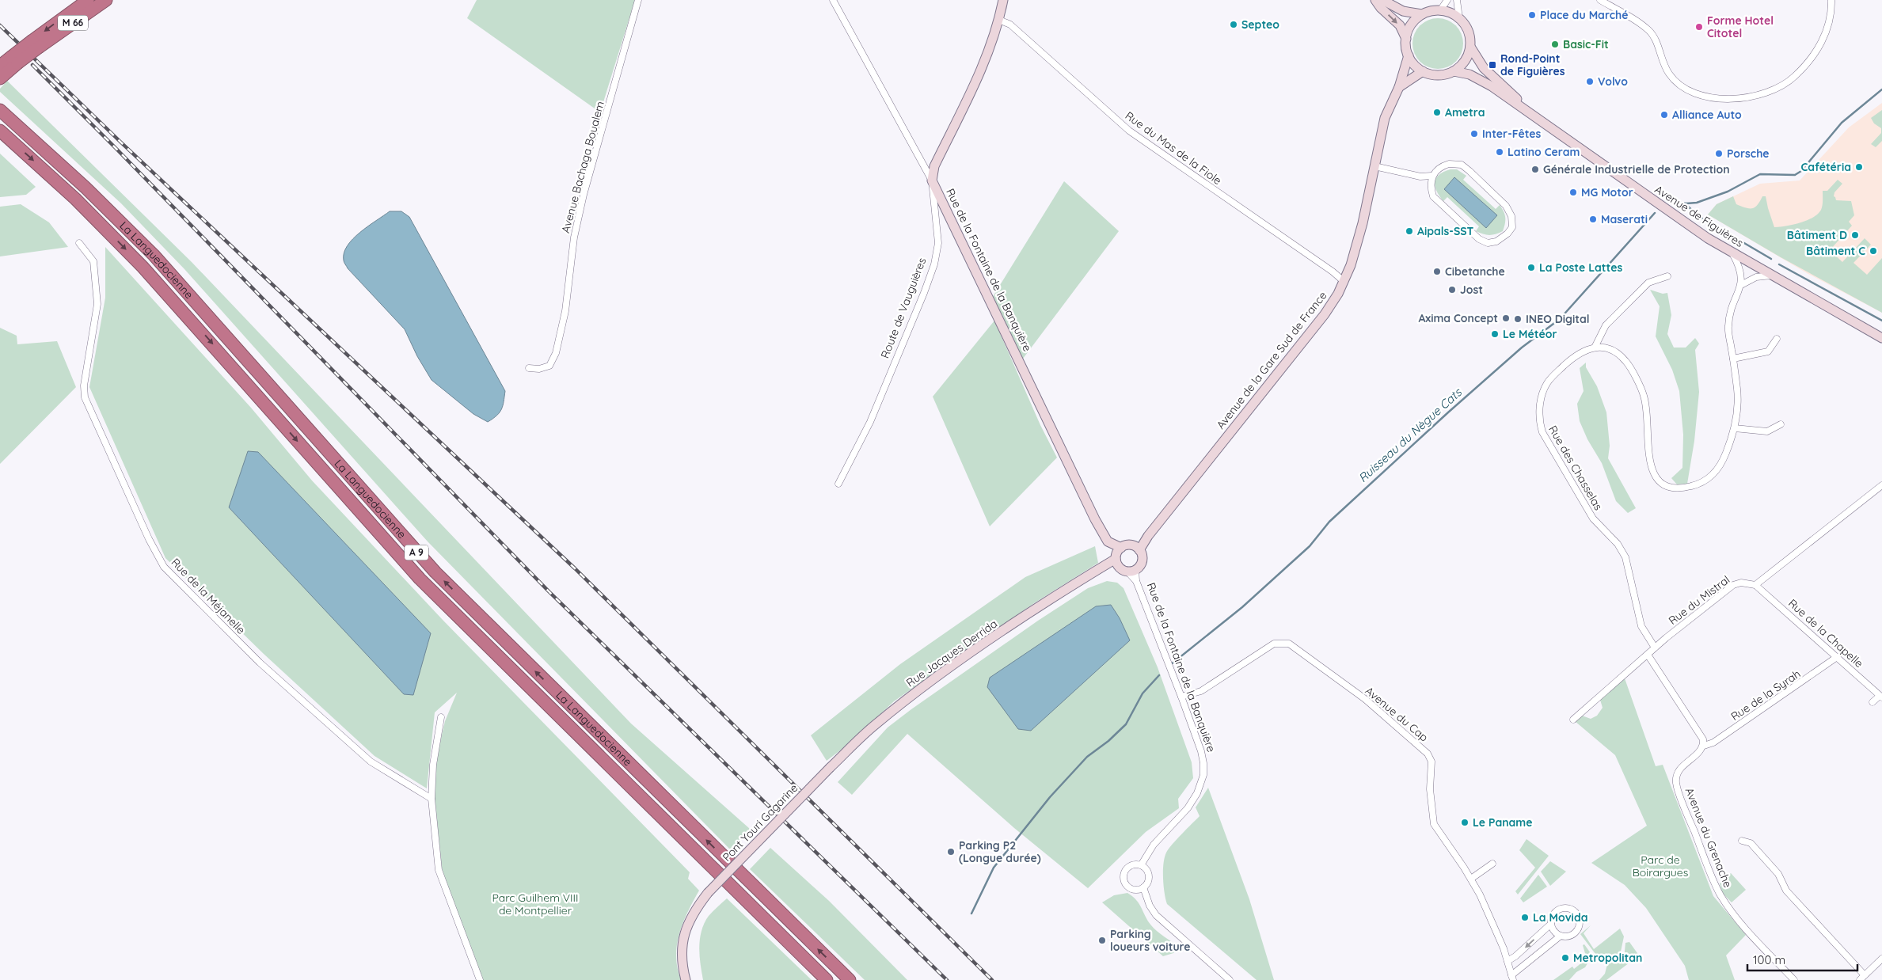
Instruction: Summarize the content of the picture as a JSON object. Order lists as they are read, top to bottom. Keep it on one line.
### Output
{"streets":{"highway":["M 66","La Languedocienne","A 9"],"street":["Rue du Mas de la Fiole","Avenue Bachaga Boualem","Avenue de Figuières","Rue de la Fontaine de la Banquière","Route de Vauguières","Avenue de la Gare Sud de France","Rue des Chasselas","Rue de la Méjanelle","Rue du Mistral","Rue de la Chapelle","Rue Jacques Derrida","Rue de la Syrah","Avenue du Cap","Pont Youri Gagarine","Avenue du Grenache"]},"crossings":[["Rue du Mas de la Fiole","Route de Vauguières"],["Rue du Mas de la Fiole","Avenue de la Gare Sud de France"],["Avenue de Figuières","Avenue de la Gare Sud de France"],["Rue de la Fontaine de la Banquière","Route de Vauguières"],["Rue de la Fontaine de la Banquière","Avenue de la Gare Sud de France"],["Rue de la Fontaine de la Banquière","Rue Jacques Derrida"],["Rue de la Fontaine de la Banquière","Avenue du Cap"],["Avenue de la Gare Sud de France","Rue Jacques Derrida"],["Rue des Chasselas","Rue du Mistral"],["Rue du Mistral","Rue de la Chapelle"],["Rue de la Chapelle","Rue de la Syrah"],["Rue Jacques Derrida","Pont Youri Gagarine"],["Rue de la Syrah","Avenue du Grenache"]],"water":["Ruisseau du Nègue Cats"],"parks":["Parc de Boirargues","Parc Guilhem VIII de Montpellier"],"places":{"other":["Place du Marché","Septeo","Forme Hotel Citotel","Basic-Fit","Volvo","Ametra","Alliance Auto","Inter-Fêtes","Latino Ceram","Porsche","Cafétéria","Générale Industrielle de Protection","MG Motor","Maserati","Aipals-SST","Bâtiment D","Bâtiment C","La Poste Lattes","Cibetanche","Jost","Axima Concept","INEO Digital","Le Météor","Le Paname","Parking P2 (Longue durée)","La Movida","Parking loueurs voiture","Metropolitan"],"transit":["Rond-Point de Figuières"]},"scale_bar":"100 m"}
